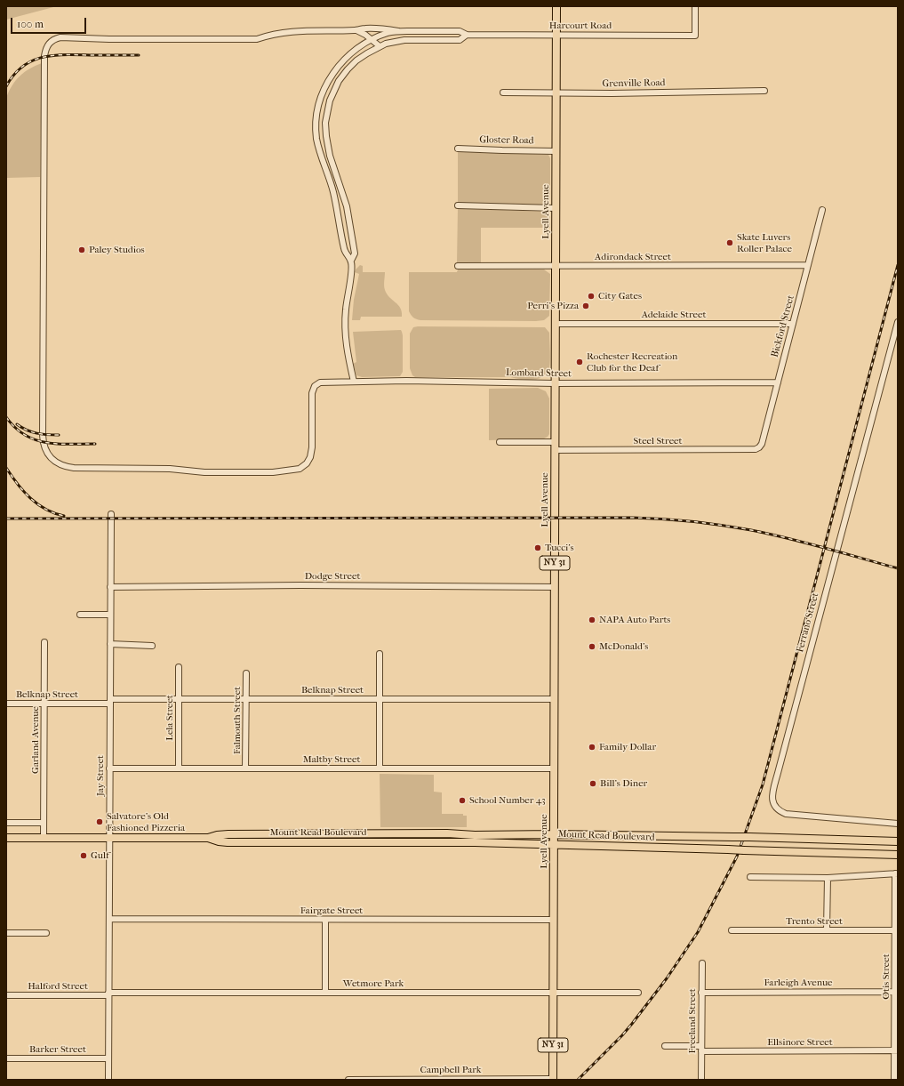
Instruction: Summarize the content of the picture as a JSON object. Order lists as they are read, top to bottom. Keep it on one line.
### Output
{"streets":{"main road":["Lyell Avenue","NY 31","Mount Read Boulevard"],"street":["Harcourt Road","Grenville Road","Gloster Road","Adirondack Street","Adelaide Street","Bickford Street","Lombard Street","Steel Street","Dodge Street","Ferrano Street","Belknap Street","Lela Street","Falmouth Street","Garland Avenue","Maltby Street","Jay Street","Fairgate Street","Trento Street","Otis Street","Farleigh Avenue","Wetmore Park","Halford Street","Freeland Street","Ellsinore Street","Barker Street","Campbell Park"]},"crossings":[["Harcourt Road","Lyell Avenue"],["Grenville Road","Lyell Avenue"],["Gloster Road","Lyell Avenue"],["Lyell Avenue","Adirondack Street"],["Lyell Avenue","Adelaide Street"],["Lyell Avenue","Lombard Street"],["Lyell Avenue","Steel Street"],["Lyell Avenue","Dodge Street"],["Lyell Avenue","Belknap Street"],["Lyell Avenue","Maltby Street"],["Lyell Avenue","Mount Read Boulevard"],["Lyell Avenue","Fairgate Street"],["Lyell Avenue","Wetmore Park"],["Lyell Avenue","Campbell Park"],["Adirondack Street","Bickford Street"],["Adelaide Street","Bickford Street"],["Bickford Street","Lombard Street"],["Bickford Street","Steel Street"],["Dodge Street","Jay Street"],["Belknap Street","Lela Street"],["Belknap Street","Falmouth Street"],["Belknap Street","Garland Avenue"],["Belknap Street","Jay Street"],["Lela Street","Maltby Street"],["Falmouth Street","Maltby Street"],["Garland Avenue","Mount Read Boulevard"],["Maltby Street","Jay Street"],["Jay Street","Mount Read Boulevard"],["Jay Street","Fairgate Street"],["Jay Street","Wetmore Park"],["Jay Street","Halford Street"],["Jay Street","Barker Street"],["Trento Street","Otis Street"],["Otis Street","Farleigh Avenue"],["Otis Street","Ellsinore Street"],["Farleigh Avenue","Freeland Street"],["Wetmore Park","Halford Street"],["Freeland Street","Ellsinore Street"]],"places":["Skate Luvers Roller Palace","Paley Studios","City Gates","Perri's Pizza","Rochester Recreation Club for the Deaf","Tucci's","NAPA Auto Parts","McDonald's","Family Dollar","Bill's Diner","School Number 43","Salvatore's Old Fashioned Pizzeria","Gulf"],"scale_bar":"100 m"}
